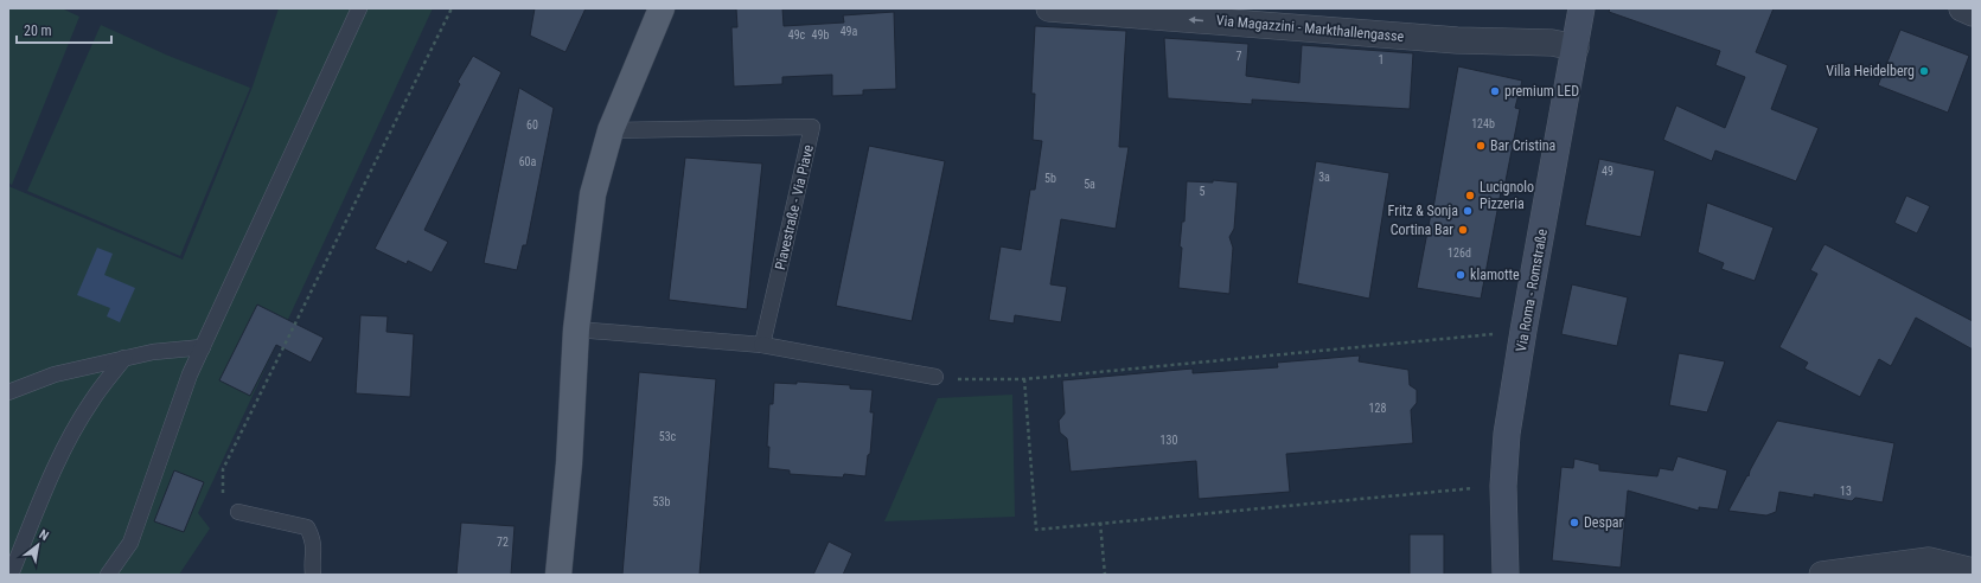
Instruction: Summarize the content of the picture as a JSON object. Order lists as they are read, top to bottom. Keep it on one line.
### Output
{"streets":{"street":["Via Magazzini - Markthallengasse","Via Roma - Romstraße"],"lane":["Piavestraße - Via Piave"]},"crossings":[["Via Magazzini - Markthallengasse","Via Roma - Romstraße"]],"one_way":["Via Magazzini - Markthallengasse"],"places":["Villa Heidelberg","premium LED","Bar Cristina","Lucignolo Pizzeria","Fritz & Sonja","Cortina Bar","klamotte","Despar"],"house_numbers":["49a","49c","49b","7","1","124b","60","60a","49","3a","5b","5a","5","126d","128","53c","130","13","53b","72"],"scale_bar":"20 m","north":"top right"}
